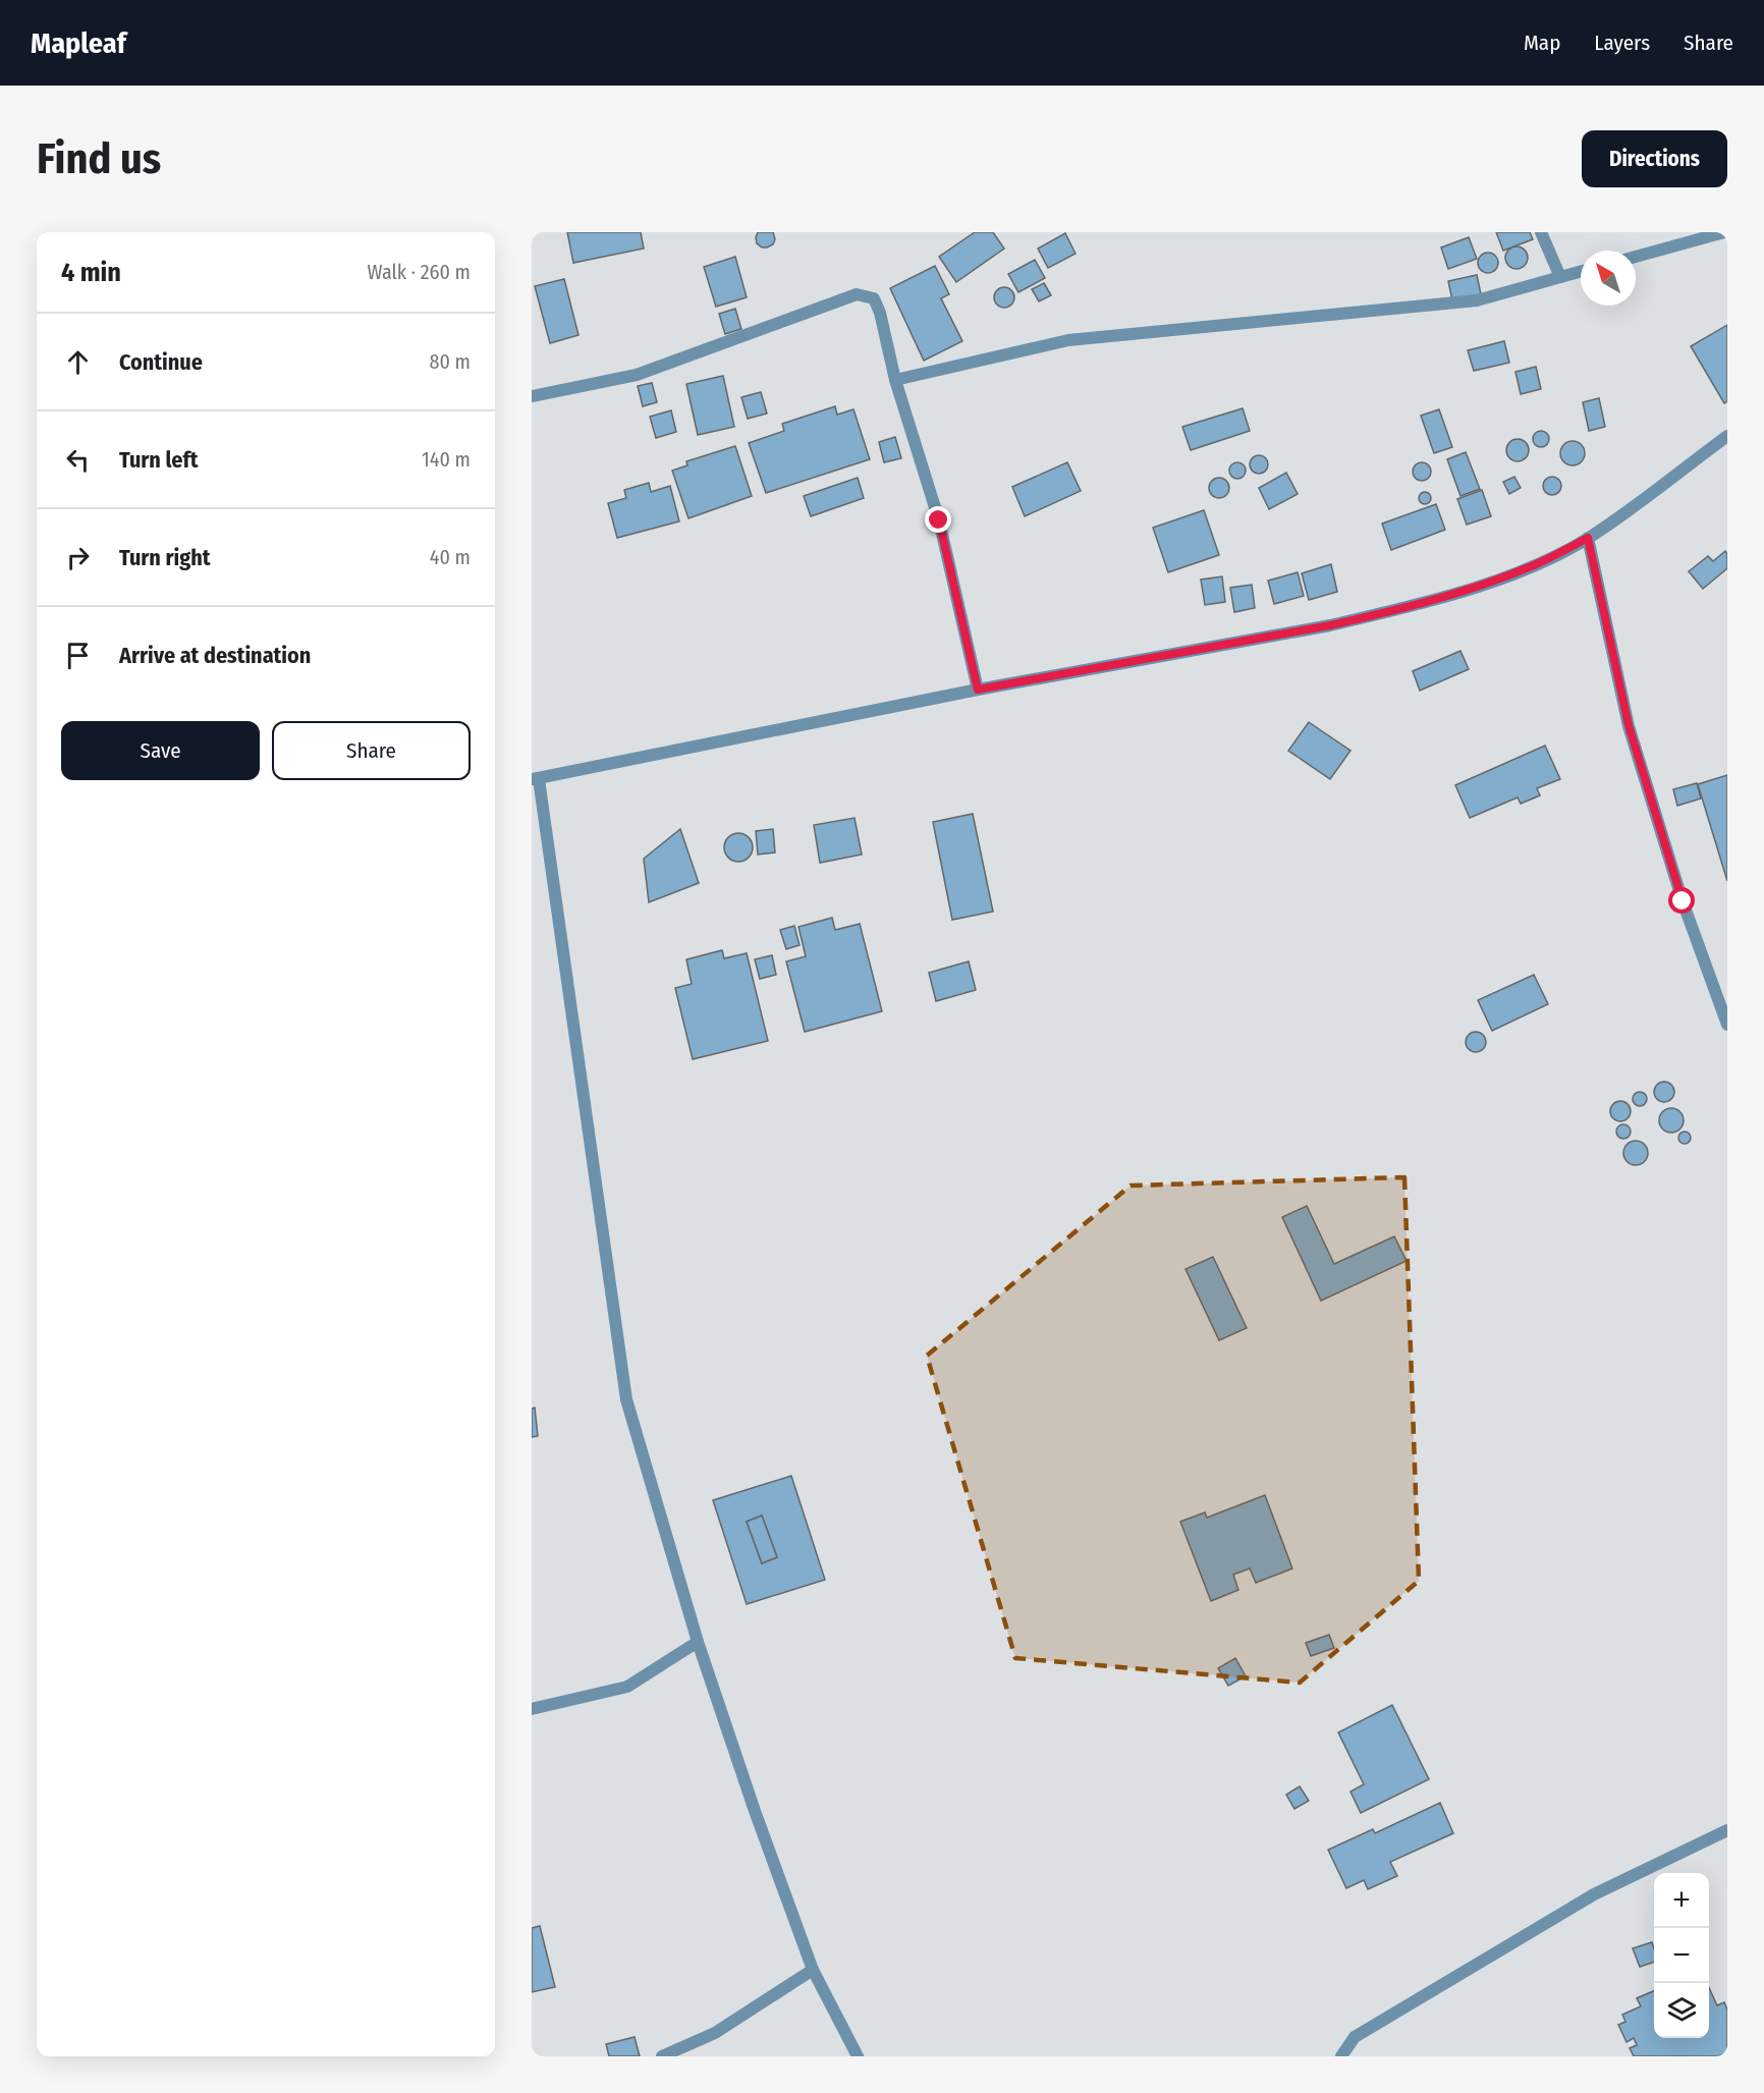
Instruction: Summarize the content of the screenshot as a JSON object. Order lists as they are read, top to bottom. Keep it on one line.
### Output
{"north":"top left","page":{"header":"Mapleaf","nav":["Map","Layers","Share"],"buttons":["Directions",["Save","Share"]],"title":"Find us","heading":["4 min","Walk · 260 m"],"list":[["Continue","80 m"],["Turn left","140 m"],["Turn right","40 m"],"Arrive at destination"],"map_buttons":["+","−"]}}
